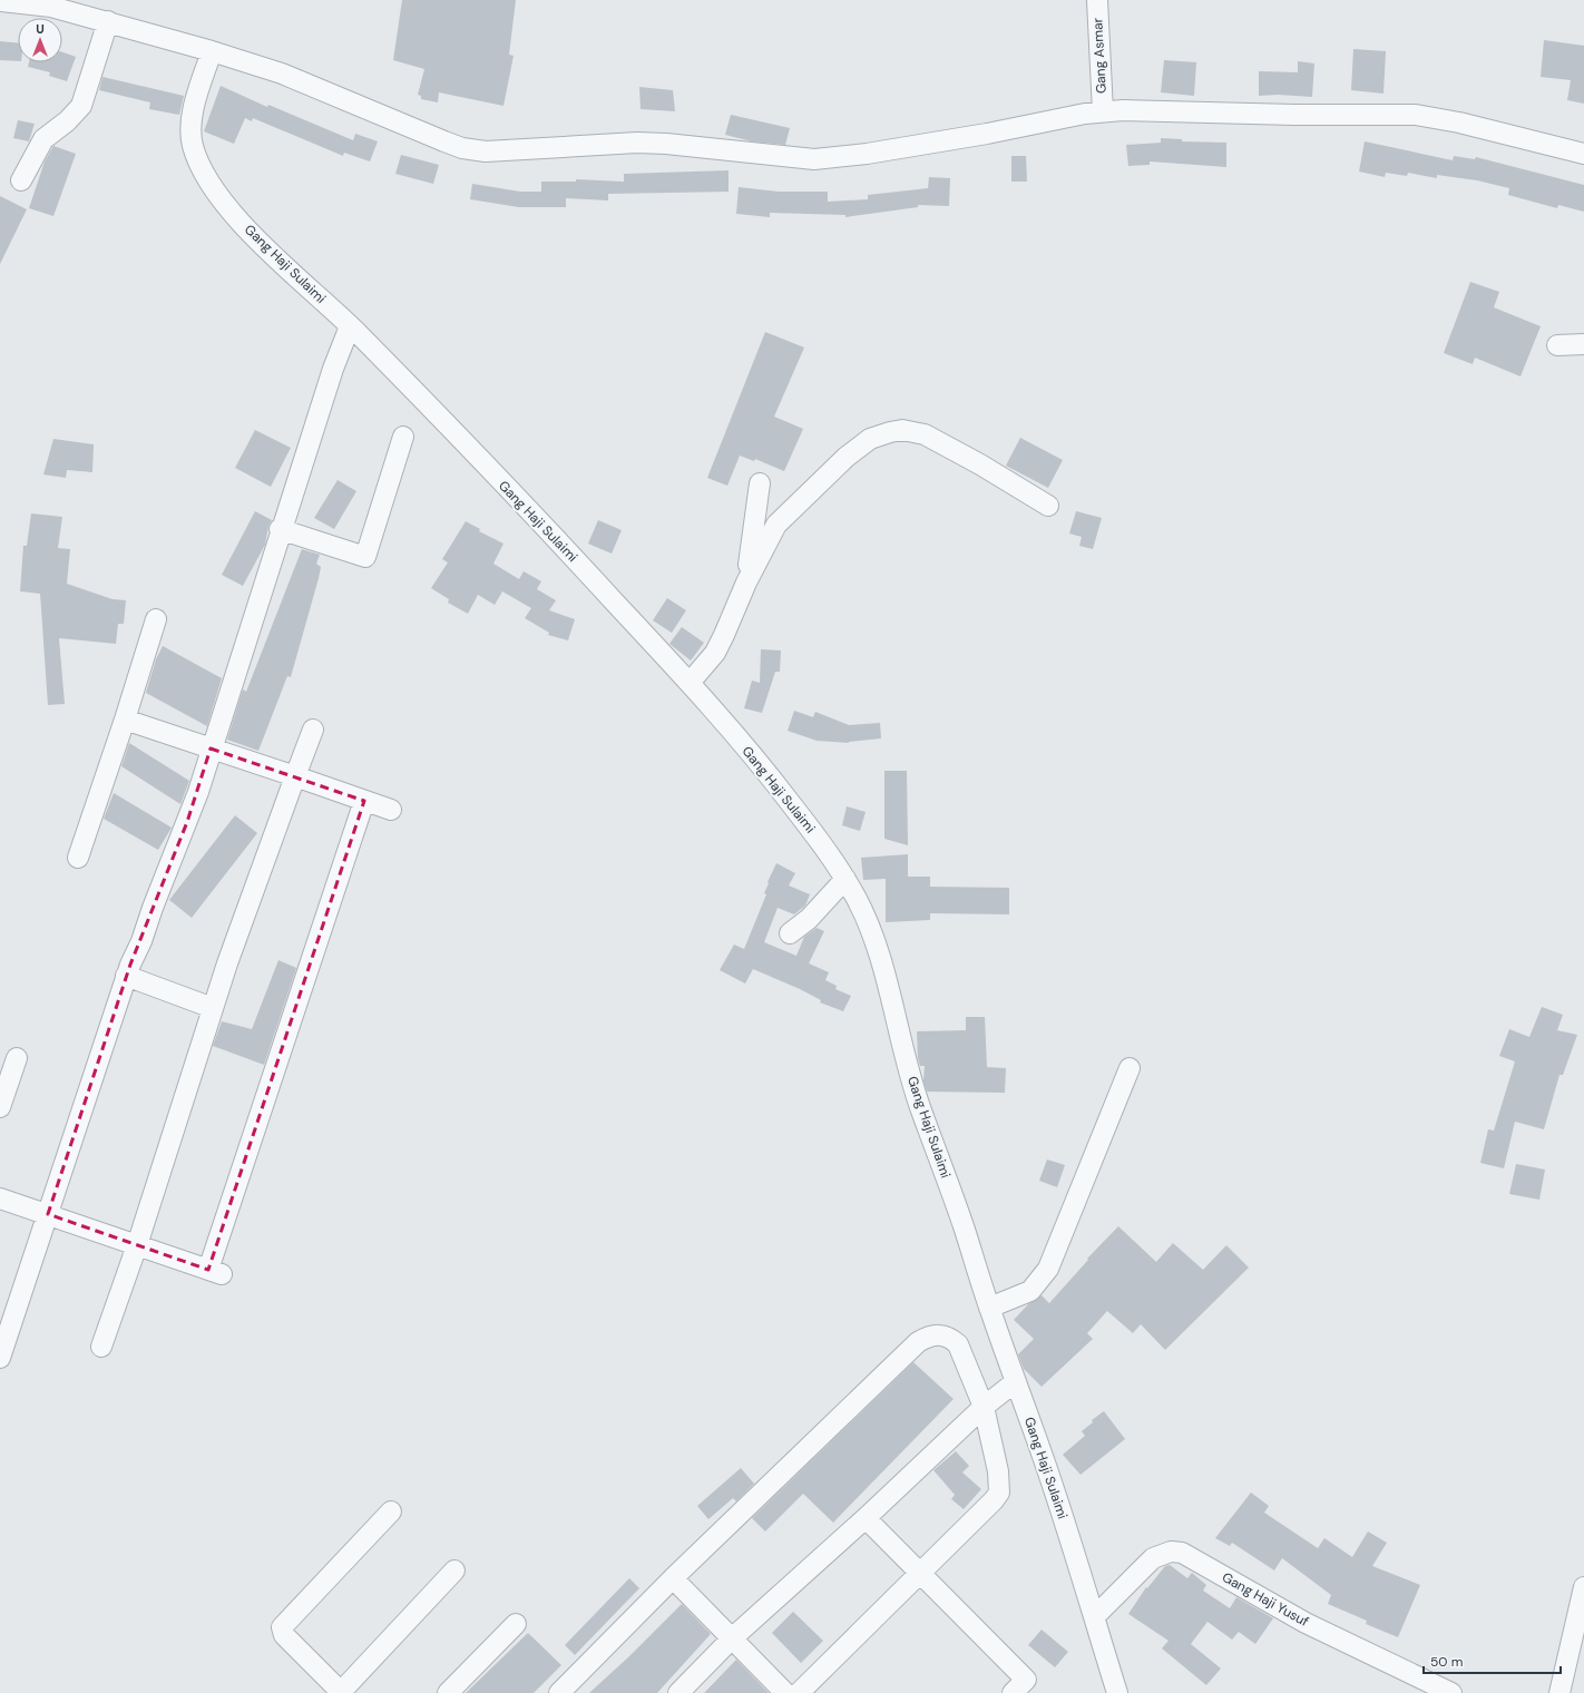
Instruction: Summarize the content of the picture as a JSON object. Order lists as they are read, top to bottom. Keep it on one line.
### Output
{"streets":{"street":["Gang Asmar","Gang Haji Sulaimi","Gang Haji Yusuf"]},"crossings":[["Gang Haji Sulaimi","Gang Haji Yusuf"]],"scale_bar":"50 m","north":"top"}
